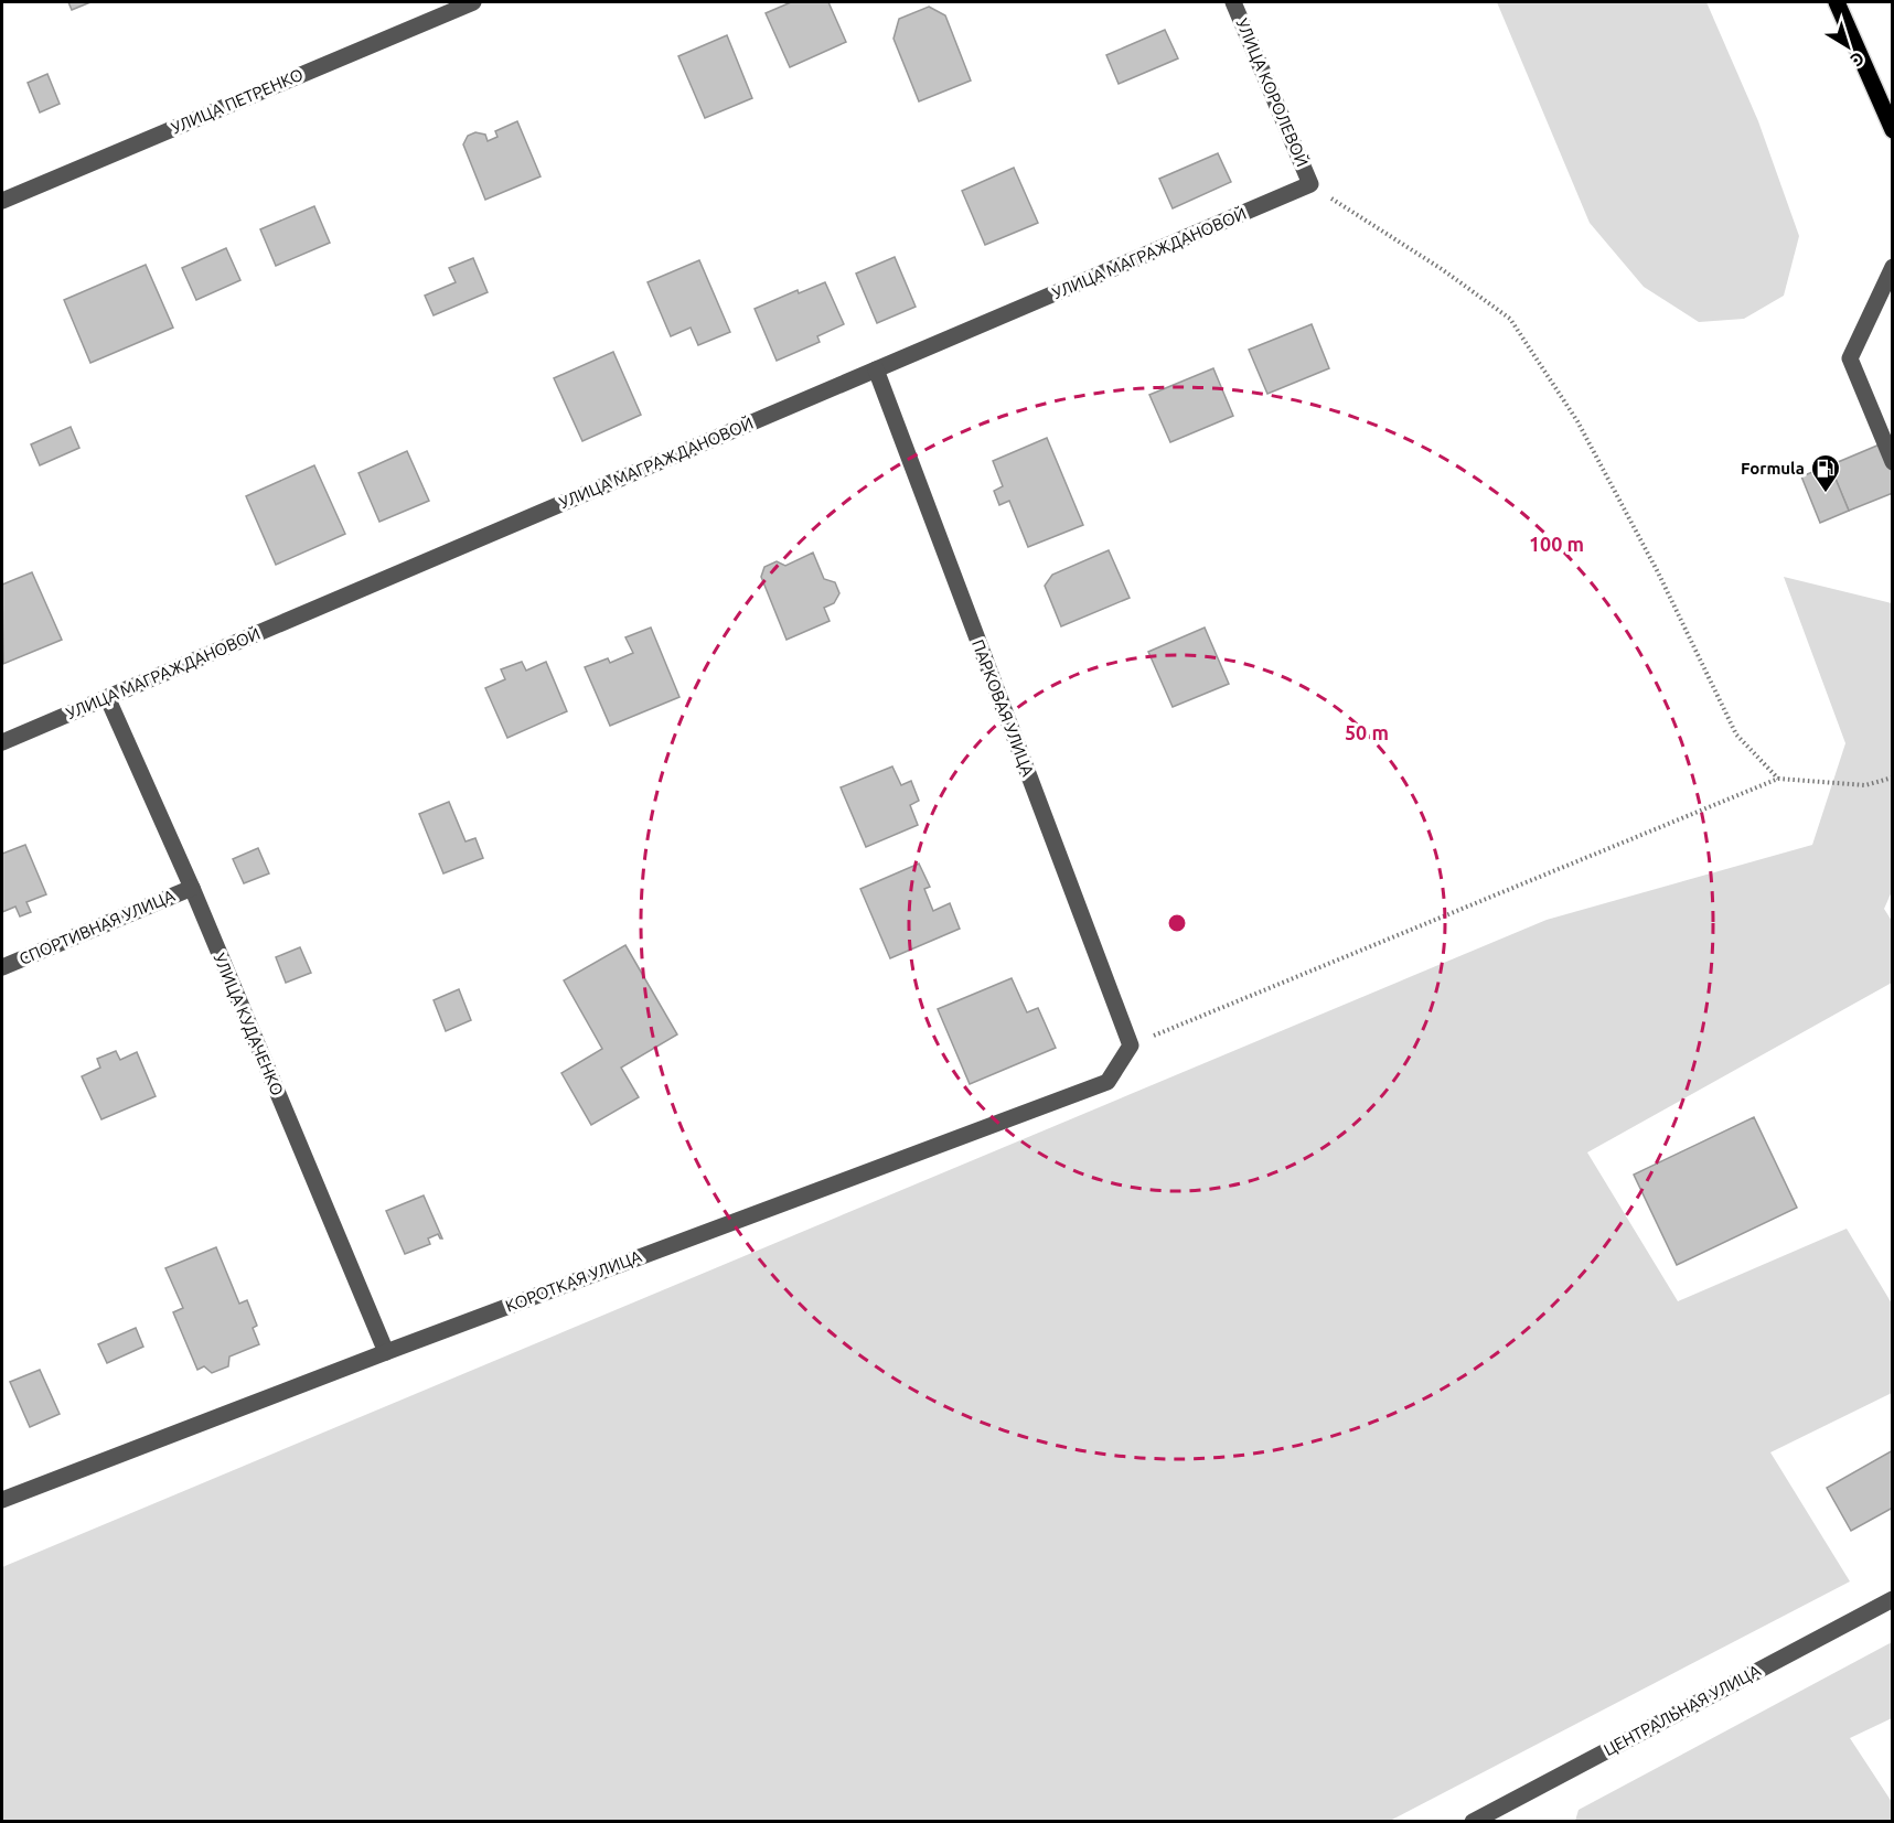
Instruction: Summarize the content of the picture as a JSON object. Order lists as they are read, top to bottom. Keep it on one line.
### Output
{"streets":{"street":["УЛИЦА КОРОЛЕВОЙ","УЛИЦА ПЕТРЕНКО","УЛИЦА МАГРАЖДАНОВОЙ","ПАРКОВАЯ УЛИЦА","СПОРТИВНАЯ УЛИЦА","УЛИЦА КУДАЧЕНКО","КОРОТКАЯ УЛИЦА","ЦЕНТРАЛЬНАЯ УЛИЦА"]},"crossings":[["УЛИЦА КОРОЛЕВОЙ","УЛИЦА МАГРАЖДАНОВОЙ"],["УЛИЦА МАГРАЖДАНОВОЙ","ПАРКОВАЯ УЛИЦА"],["УЛИЦА МАГРАЖДАНОВОЙ","УЛИЦА КУДАЧЕНКО"],["ПАРКОВАЯ УЛИЦА","КОРОТКАЯ УЛИЦА"],["СПОРТИВНАЯ УЛИЦА","УЛИЦА КУДАЧЕНКО"],["УЛИЦА КУДАЧЕНКО","КОРОТКАЯ УЛИЦА"]],"places":{"fuel station":["Formula"]},"north":"bottom right","rings":["100 m","50 m"]}
